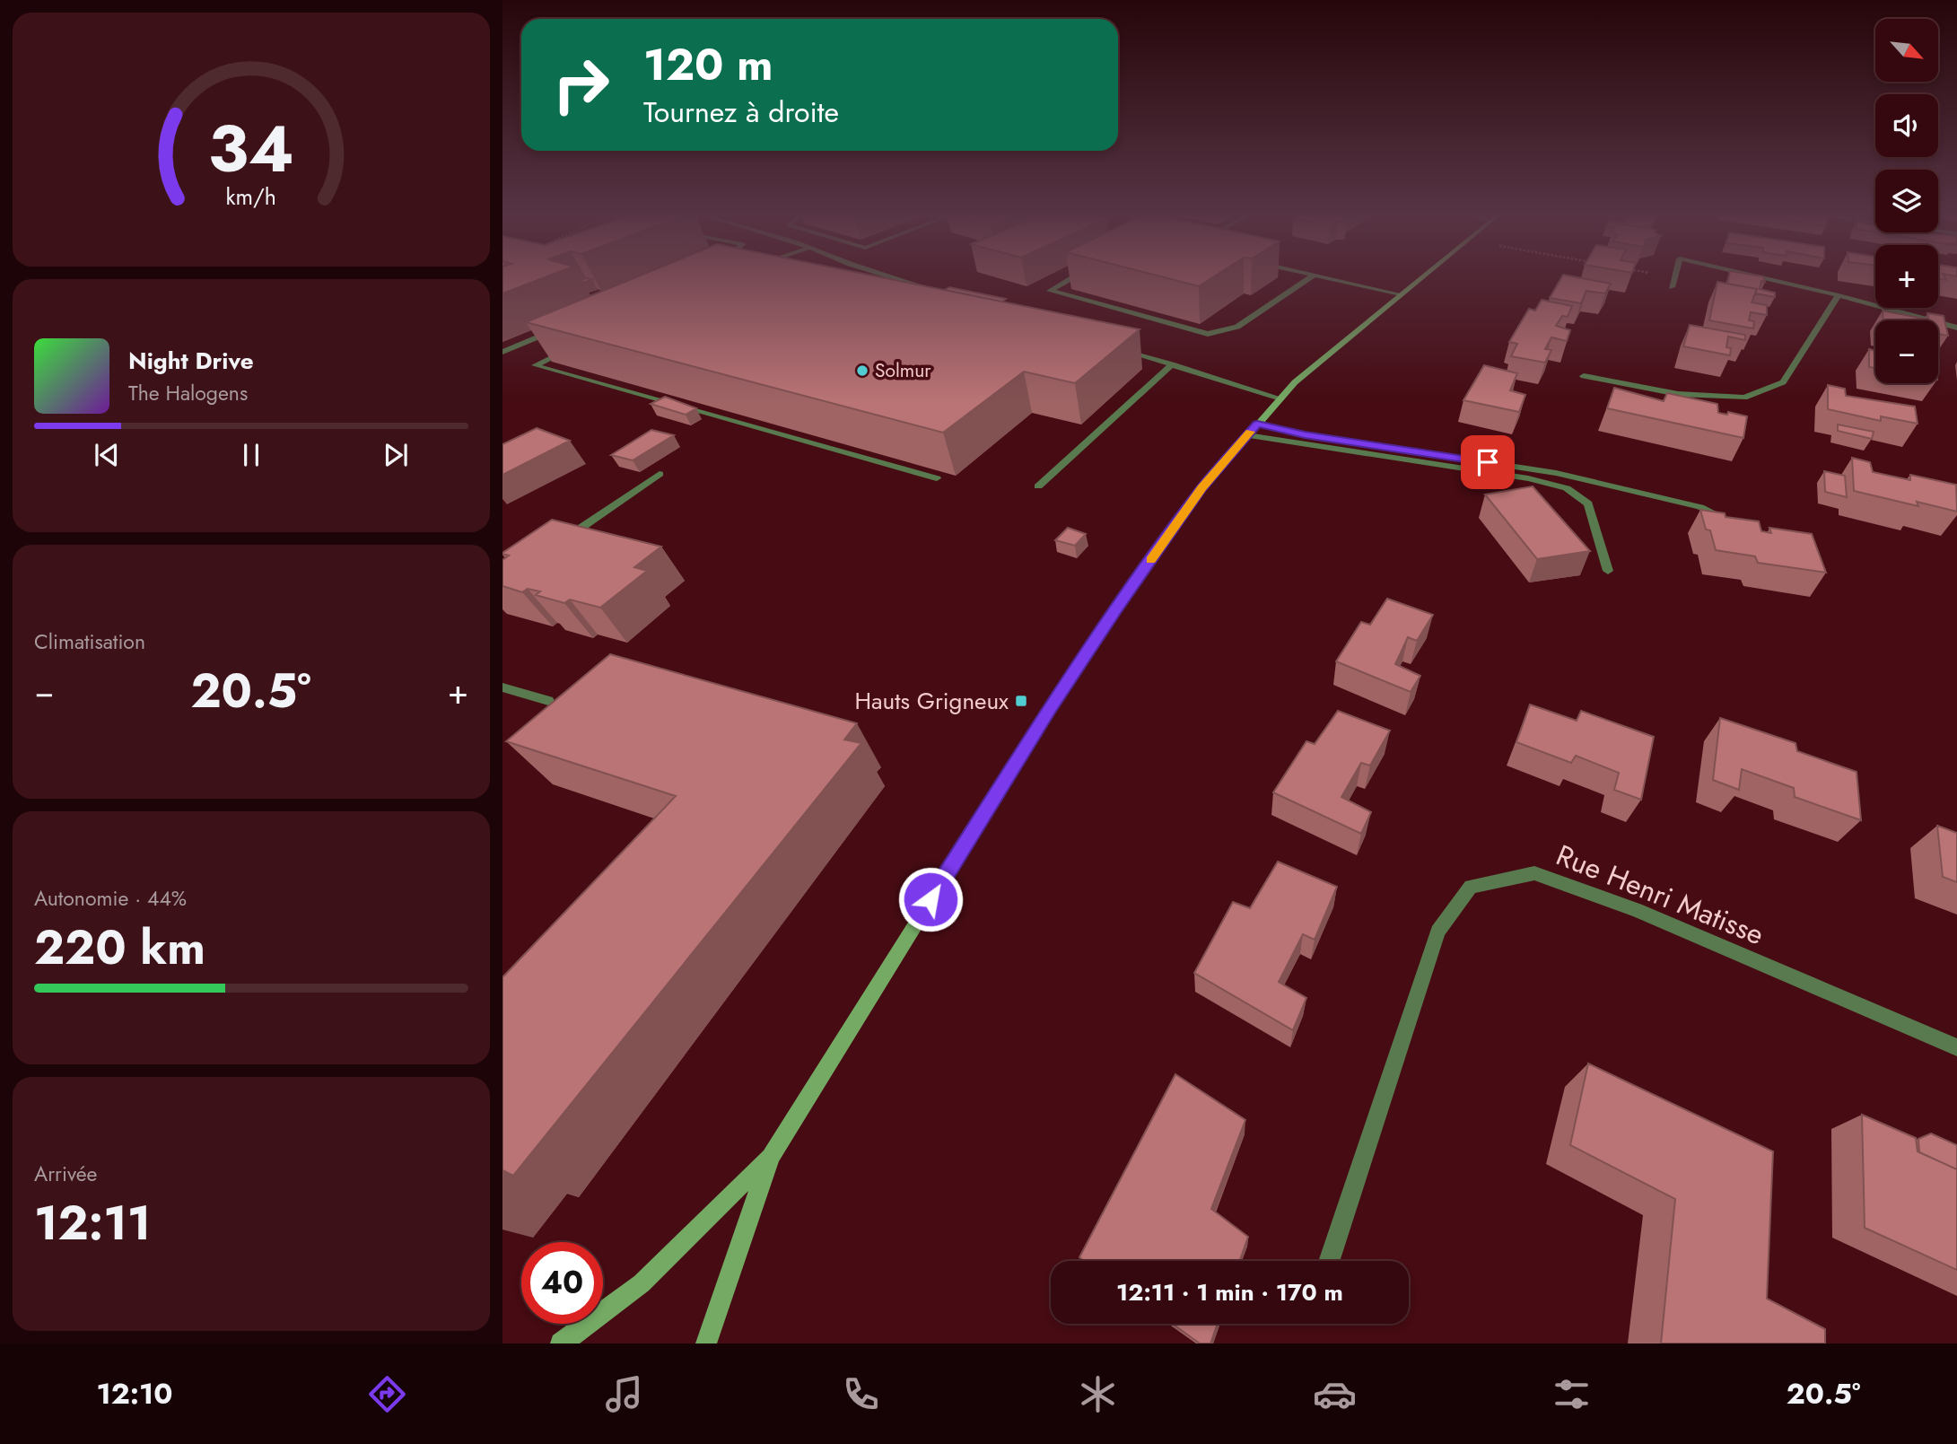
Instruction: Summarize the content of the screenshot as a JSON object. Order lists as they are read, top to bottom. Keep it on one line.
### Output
{"streets":{"street":["Rue Henri Matisse"]},"places":{"other":["Solmur"],"transit":["Hauts Grigneux"]},"north":"bottom right","page":{"map_buttons":["+","−"],"turn":["120 m","Tournez à droite"],"song":["Night Drive","The Halogens"],"tile":["Climatisation",["Autonomie · 44%","220 km"],["Arrivée","12:11"]],"heat":["−","20.5°","+"],"limit":"40","trip":"12:11 · 1 min · 170 m","tabs":["12:10","20.5°"],"gauge":["34","km/h"]}}
